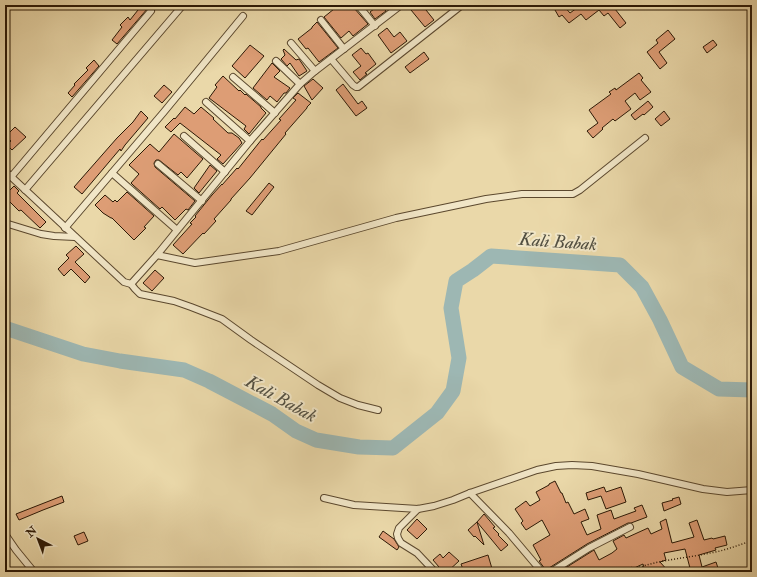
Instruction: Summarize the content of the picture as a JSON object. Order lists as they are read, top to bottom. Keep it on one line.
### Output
{"water":["Kali Babak"],"north":"top left"}
